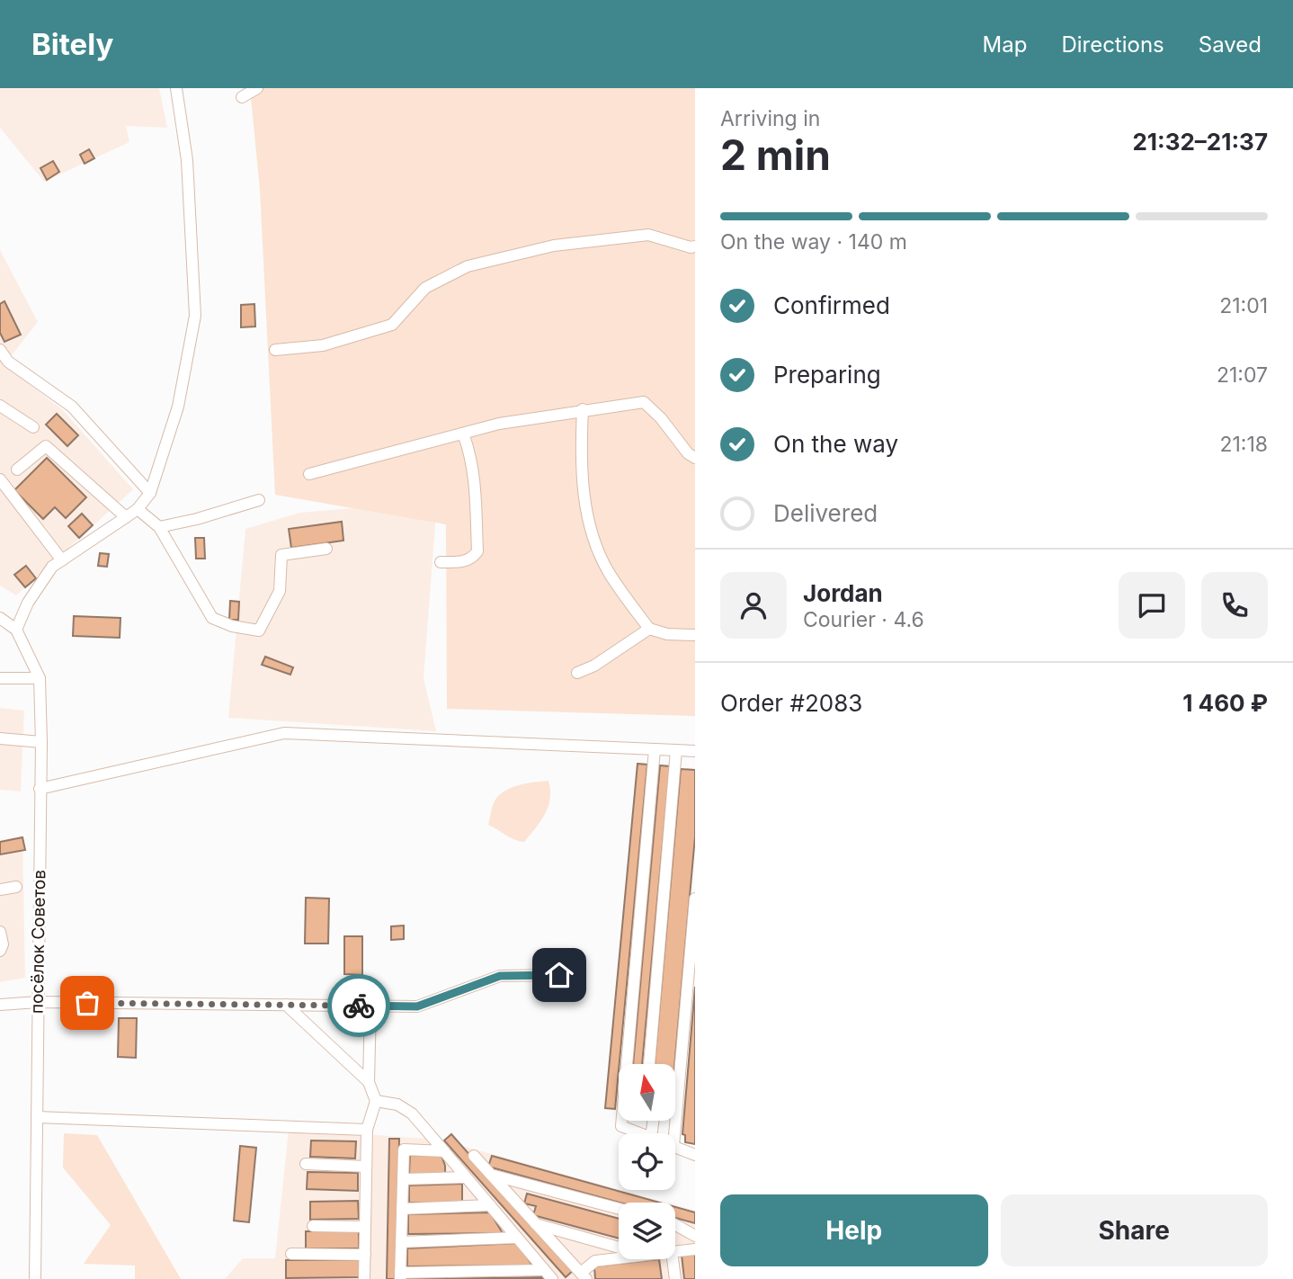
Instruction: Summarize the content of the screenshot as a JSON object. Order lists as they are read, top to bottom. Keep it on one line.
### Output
{"streets":{"street":["посёлок Советов"]},"north":"top","page":{"header":"Bitely","nav":["Map","Directions","Saved"],"heading":["2 min","Arriving in","21:32–21:37"],"panel":["Jordan","Courier · 4.6","Order #2083","1 460 ₽"],"bar":"On the way · 140 m","list":[["Confirmed","21:01"],["Preparing","21:07"],["On the way","21:18"],"Delivered"],"buttons":["Help","Share"]}}
